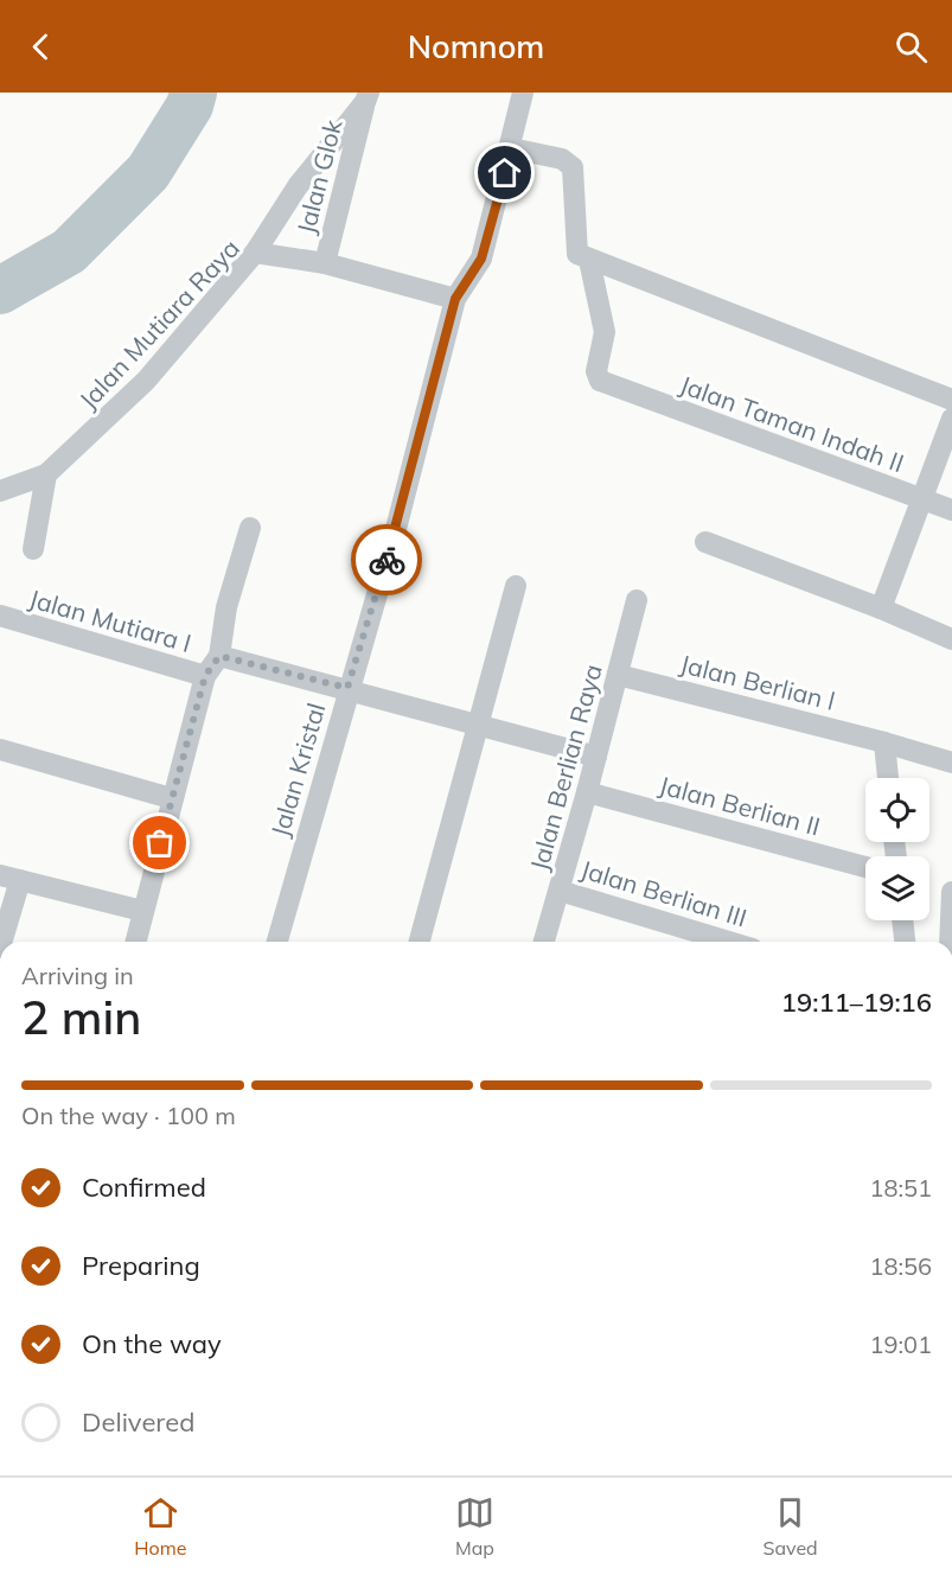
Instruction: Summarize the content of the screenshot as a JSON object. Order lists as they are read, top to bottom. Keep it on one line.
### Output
{"streets":{"street":["Jalan Glok","Jalan Mutiara Raya","Jalan Taman Indah II","Jalan Mutiara I","Jalan Berlian l","Jalan Berlian Raya","Jalan Kristal","Jalan Berlian II","Jalan Berlian III"]},"crossings":[["Jalan Glok","Jalan Mutiara Raya"],["Jalan Mutiara Raya","Jalan Kristal"],["Jalan Berlian l","Jalan Berlian Raya"],["Jalan Berlian Raya","Jalan Berlian II"],["Jalan Berlian Raya","Jalan Berlian III"]],"page":{"header":"Nomnom","heading":["2 min","Arriving in","19:11–19:16"],"bar":"On the way · 100 m","list":[["Confirmed","18:51"],["Preparing","18:56"],["On the way","19:01"],"Delivered"],"tabs":["Home","Map","Saved"]}}
